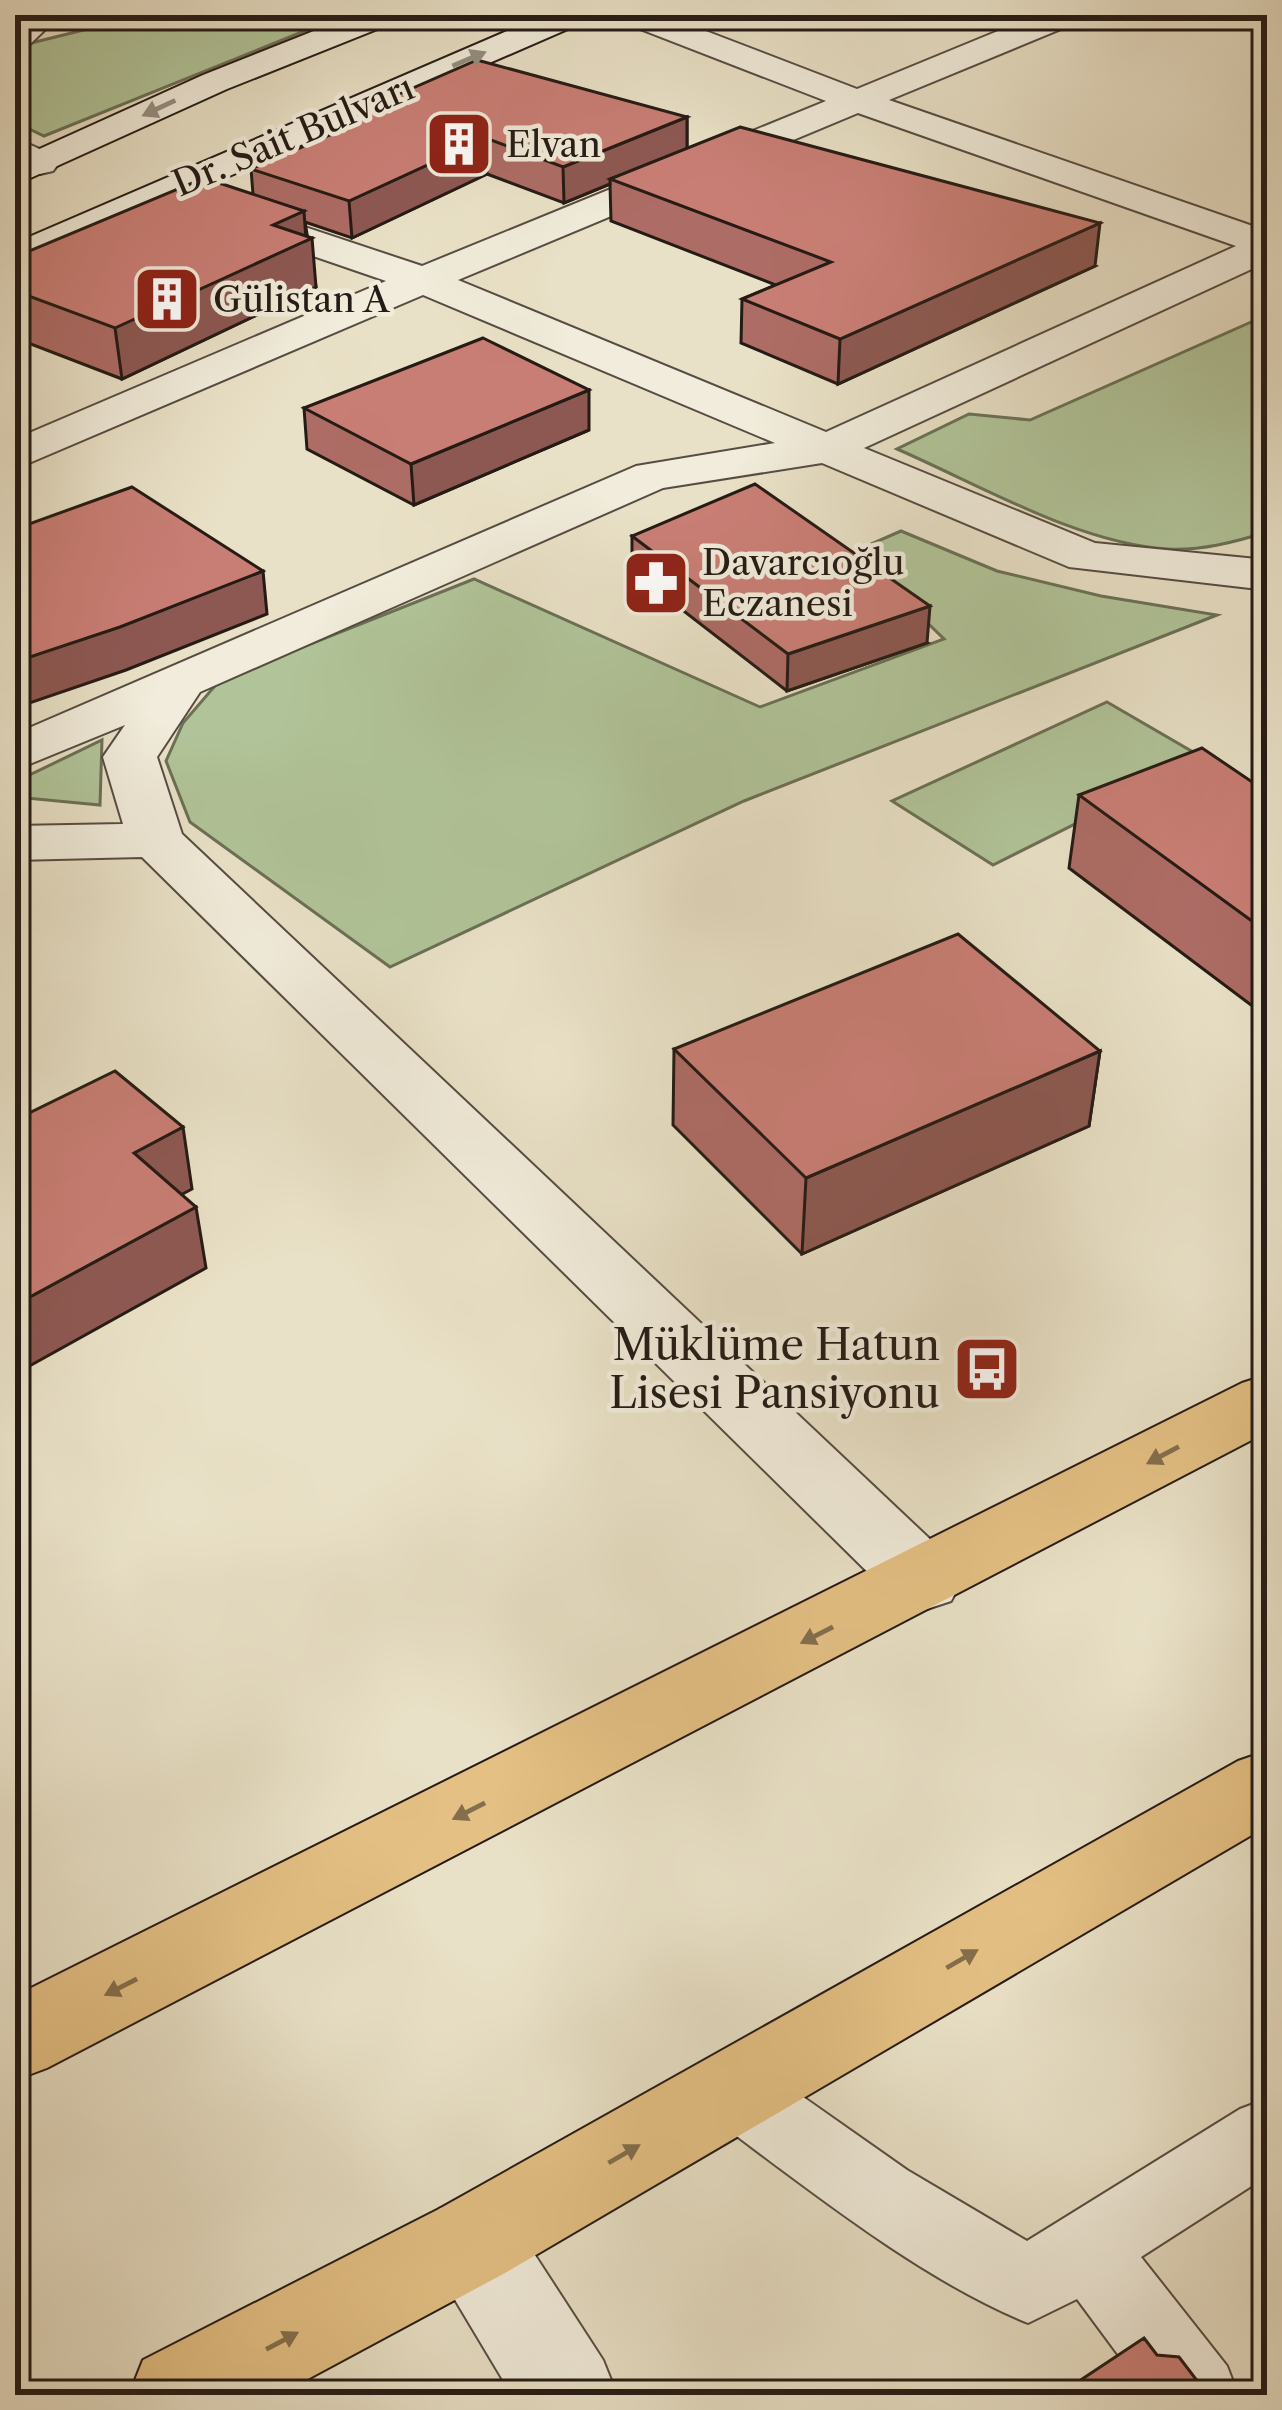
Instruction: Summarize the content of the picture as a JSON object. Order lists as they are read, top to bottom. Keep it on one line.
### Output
{"streets":{"street":["Dr. Sait Bulvarı"]},"places":{"building":["Elvan","Gülistan A"],"pharmacy":["Davarcıoğlu Eczanesi"],"bus stop":["Müklüme Hatun Lisesi Pansiyonu"]}}
